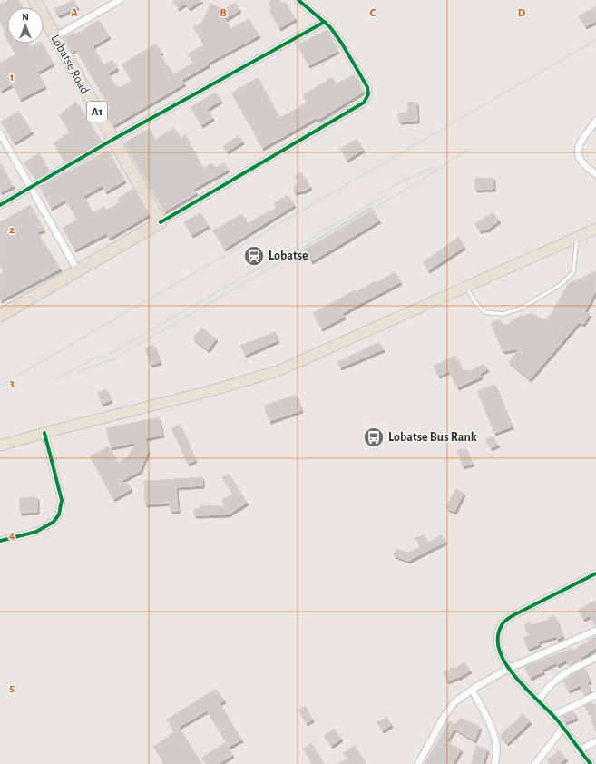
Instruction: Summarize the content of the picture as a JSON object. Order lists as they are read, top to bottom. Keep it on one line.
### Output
{"streets":{"highway":["Lobatse Road","A1"]},"places":{"station":["Lobatse"],"bus stop":["Lobatse Bus Rank"]},"north":"top","grid":{"columns":["A","B","C","D"],"rows":["1","2","3","4","5"]}}
